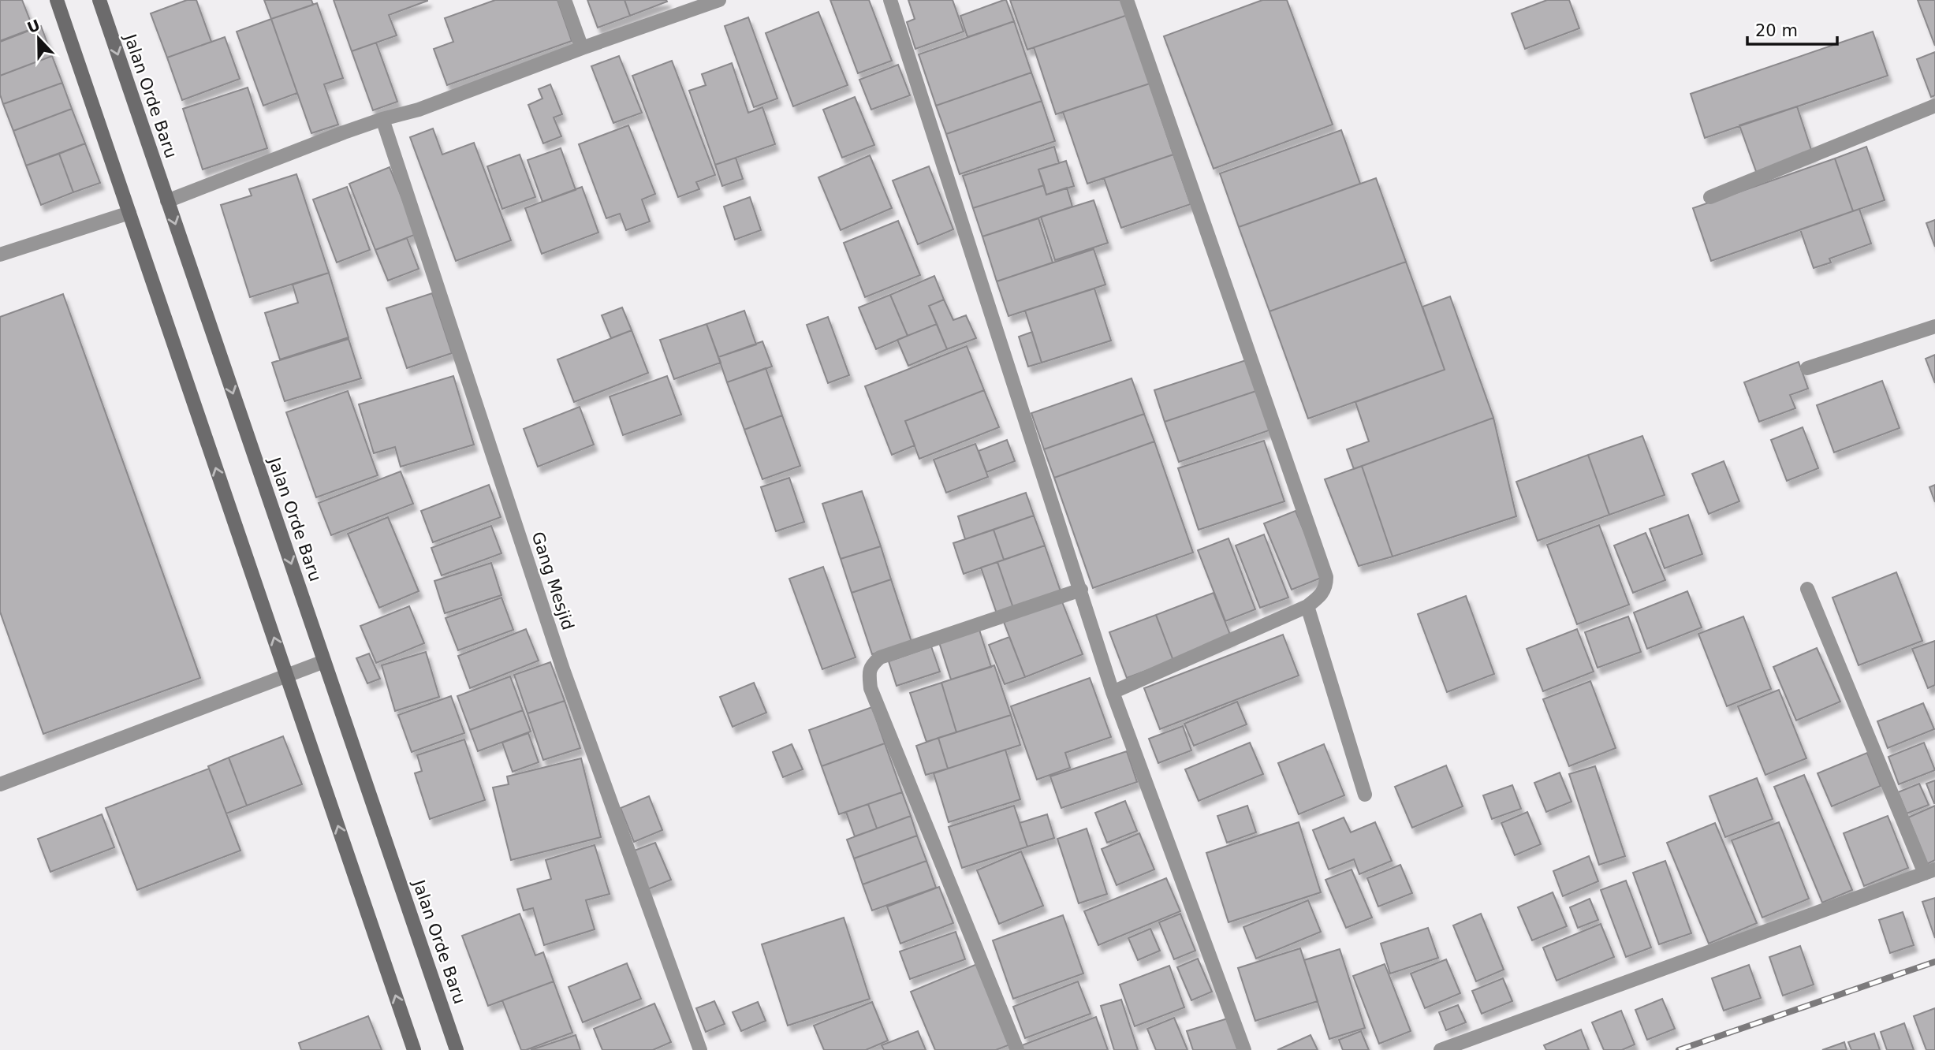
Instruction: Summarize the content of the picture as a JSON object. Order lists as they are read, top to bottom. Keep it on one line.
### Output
{"streets":{"main road":["Jalan Orde Baru"],"street":["Gang Mesjid"]},"scale_bar":"20 m","north":"top"}
